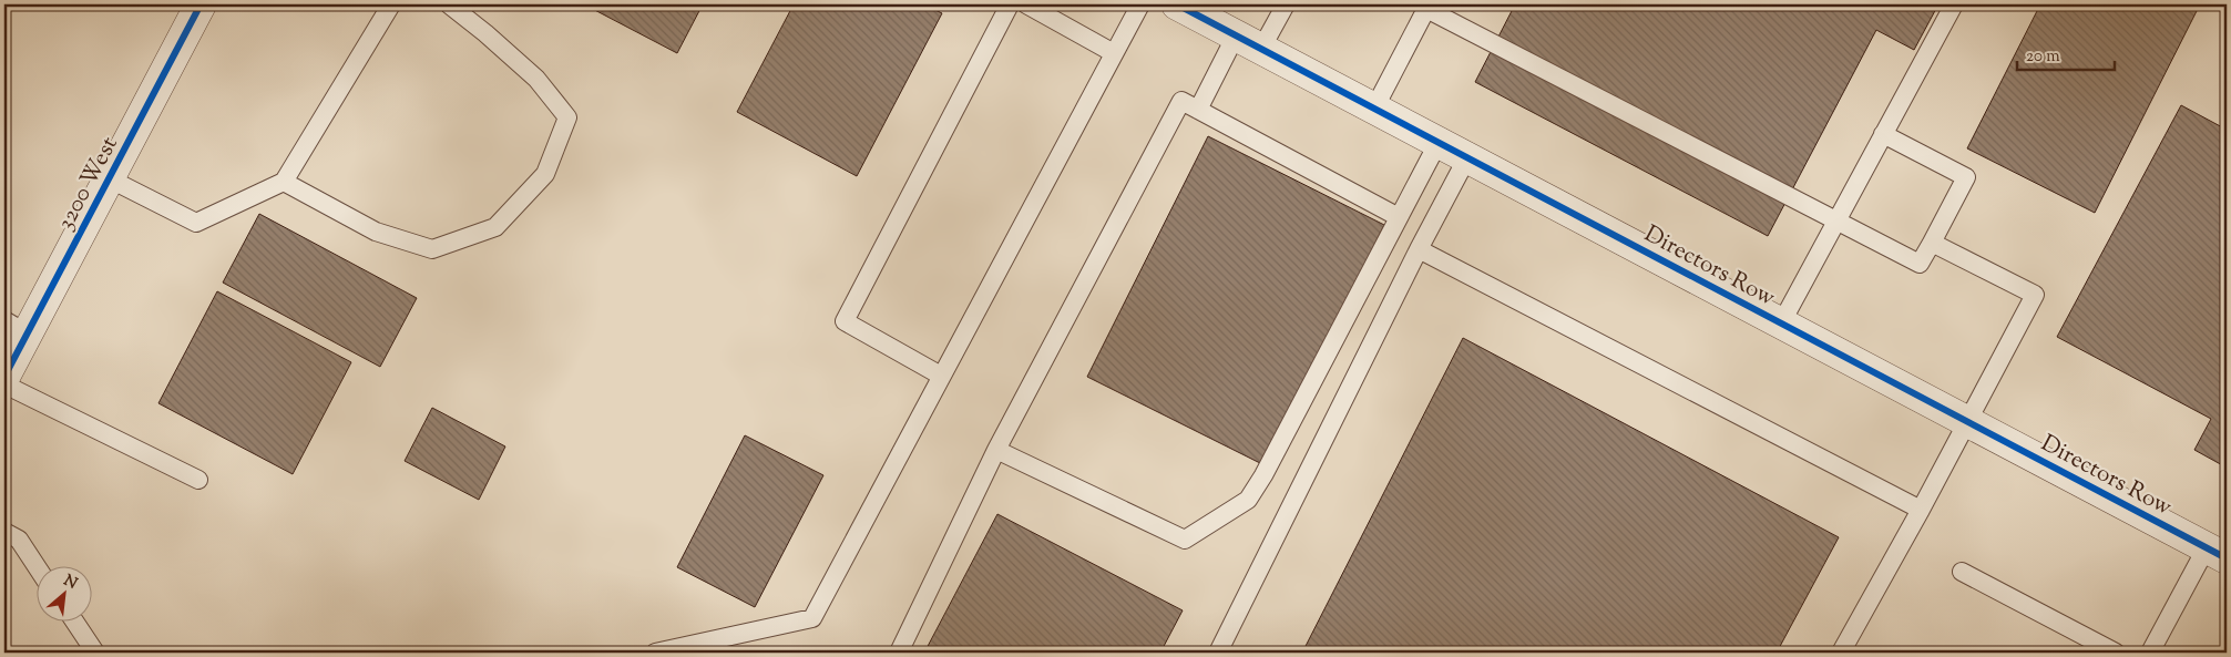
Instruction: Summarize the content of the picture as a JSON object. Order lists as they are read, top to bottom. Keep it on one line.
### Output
{"streets":{"street":["3200 West","Directors Row"]},"scale_bar":"20 m","north":"top right"}
